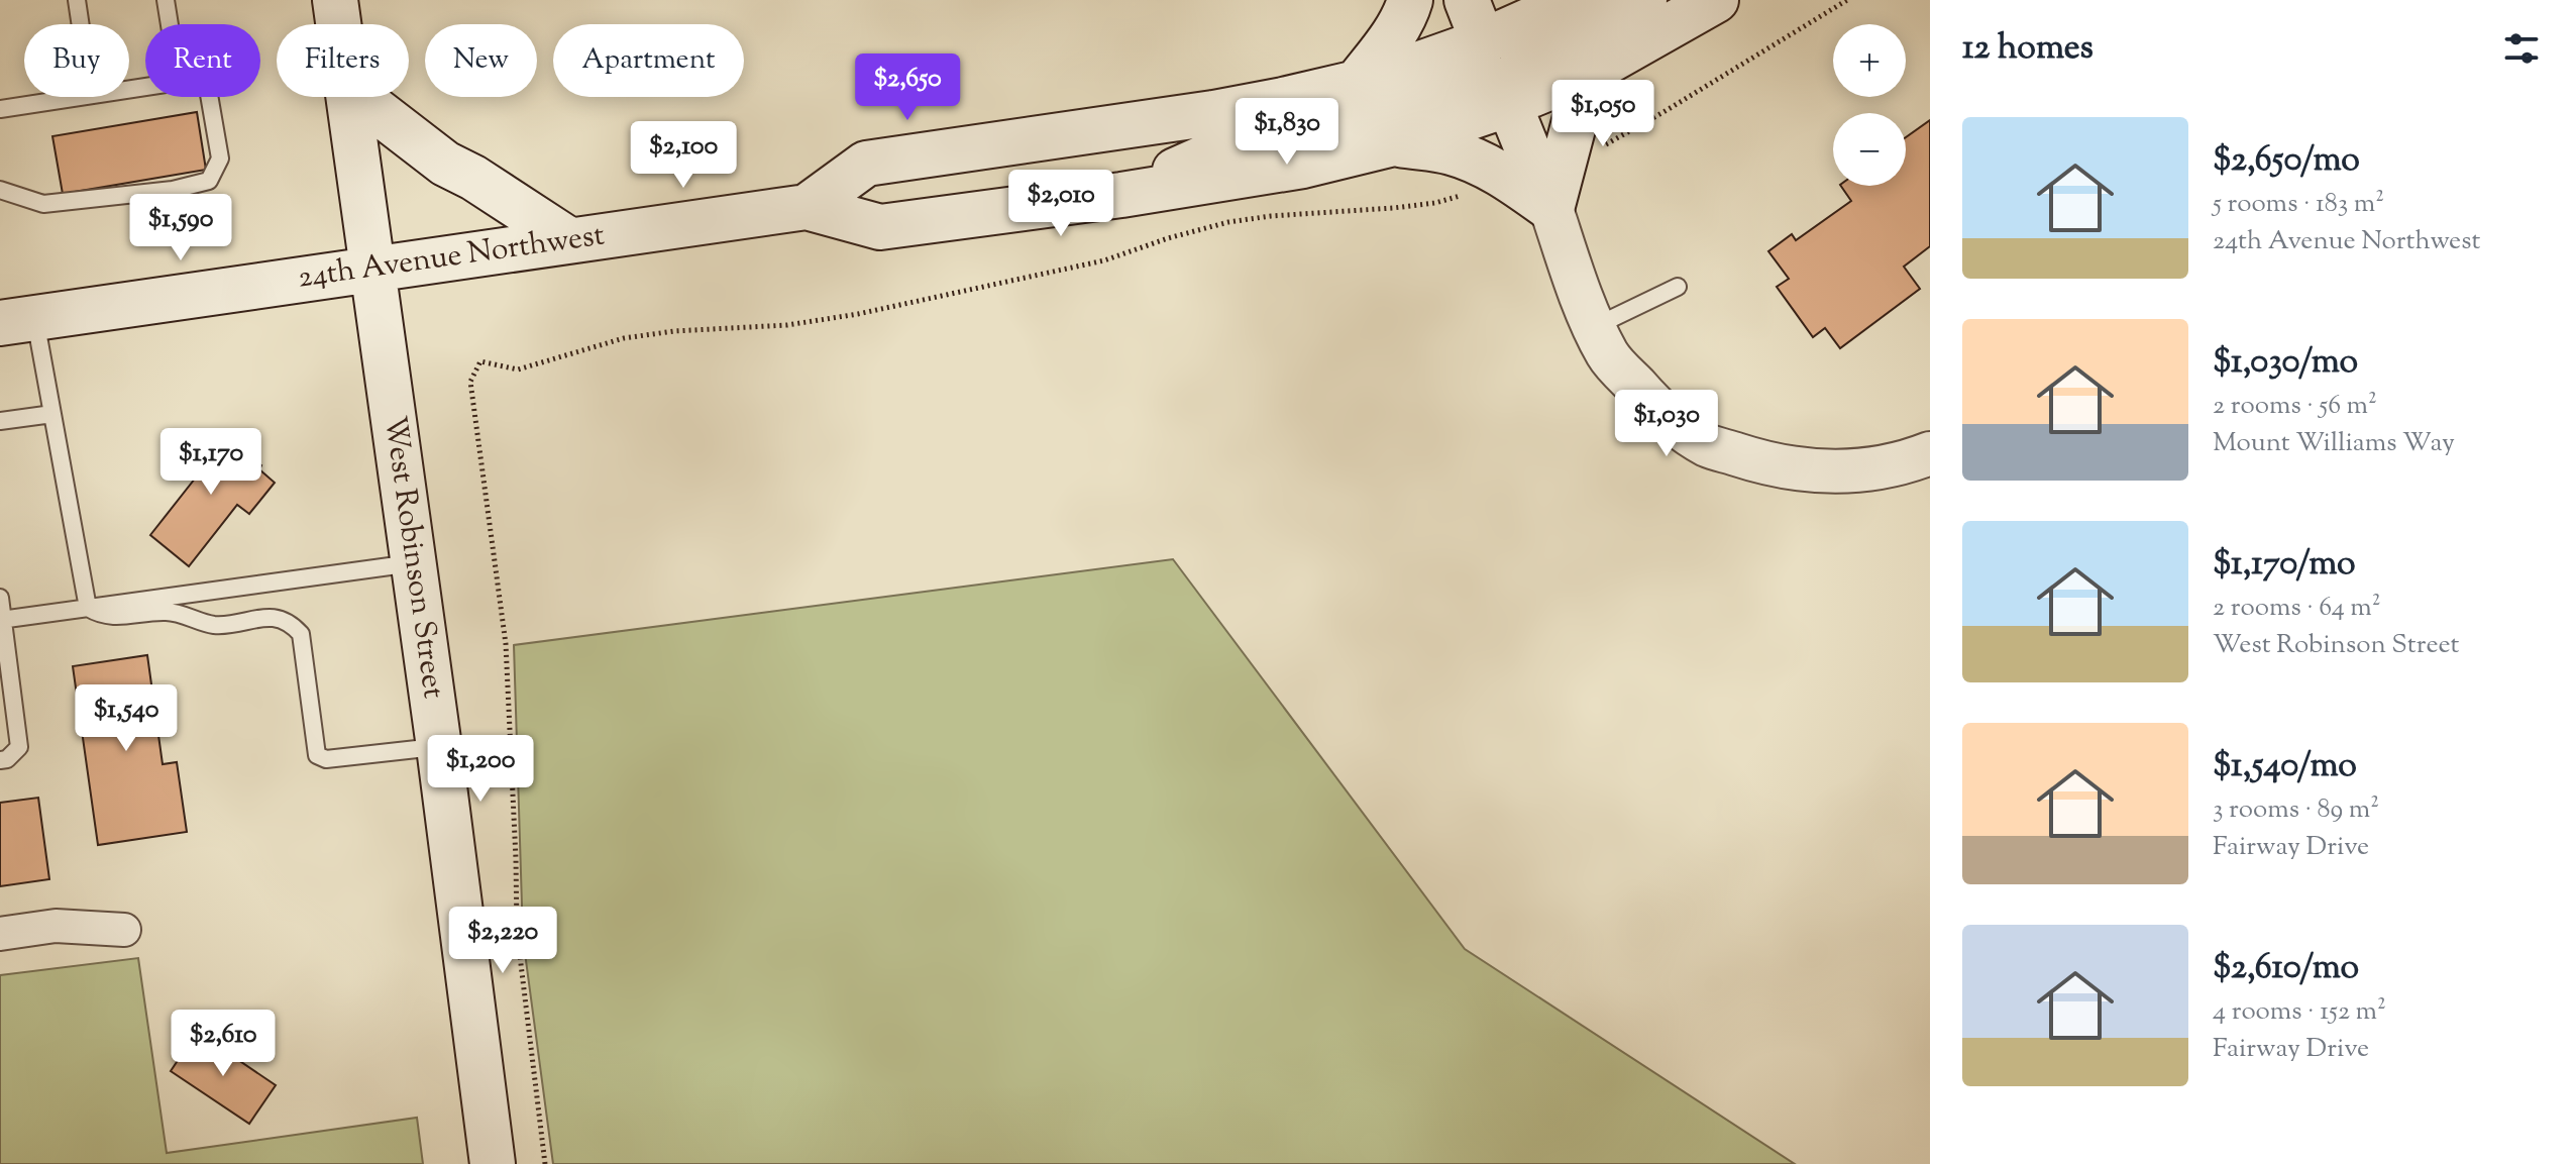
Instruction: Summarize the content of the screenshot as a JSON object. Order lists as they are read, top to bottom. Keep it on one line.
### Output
{"streets":{"main road":["24th Avenue Northwest","West Robinson Street"]},"crossings":[["24th Avenue Northwest","West Robinson Street"]],"page":{"heading":"12 homes","map_buttons":["+","−"],"chip":["Buy","Rent","Filters","New","Apartment"],"price":["$2,650","$1,050","$1,830","$2,100","$2,010","$1,590","$1,030","$1,170","$1,540","$1,200","$2,220","$2,610"],"list":[{"name":"$2,650/mo","note":"5 rooms · 183 m² · 24th Avenue Northwest"},{"name":"$1,030/mo","note":"2 rooms · 56 m² · Mount Williams Way"},{"name":"$1,170/mo","note":"2 rooms · 64 m² · West Robinson Street"},{"name":"$1,540/mo","note":"3 rooms · 89 m² · Fairway Drive"},{"name":"$2,610/mo","note":"4 rooms · 152 m² · Fairway Drive"}]}}
